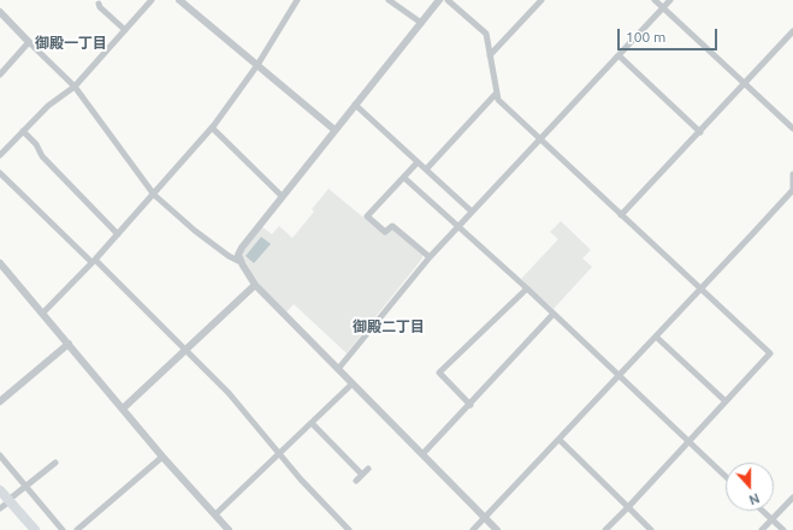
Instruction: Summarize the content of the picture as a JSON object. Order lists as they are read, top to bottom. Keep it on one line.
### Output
{"districts":["御殿一丁目","御殿二丁目"],"scale_bar":"100 m","north":"bottom"}
